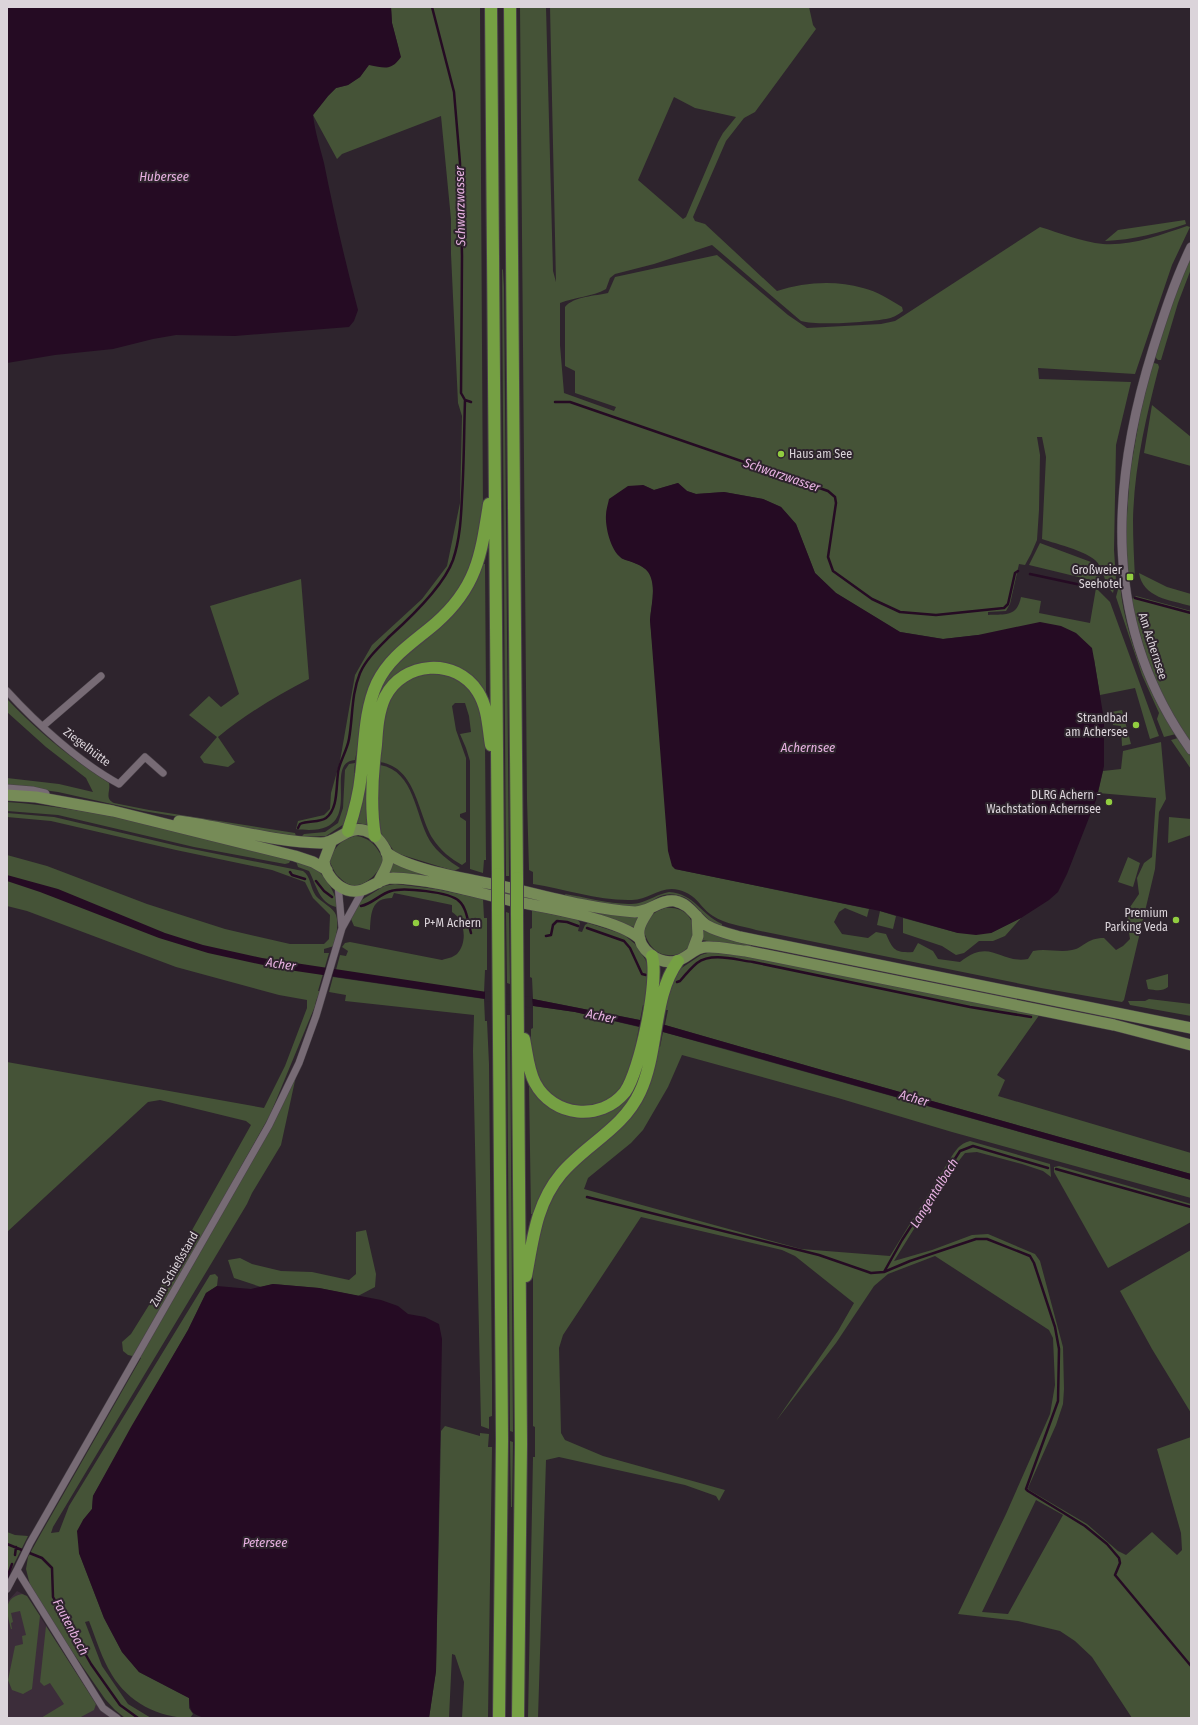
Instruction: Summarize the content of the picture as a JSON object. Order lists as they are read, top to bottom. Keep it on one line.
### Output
{"streets":{"street":["Am Achernsee","Ziegelhütte","Zum Schießstand"]},"water":["Hubersee","Schwarzwasser","Achernsee","Acher","Langentalbach","Petersee","Fautenbach"],"places":{"other":["Haus am See","Strandbad am Achersee","DLRG Achern - Wachstation Achernsee","Premium Parking Veda","P+M Achern"],"transit":["Großweier Seehotel"]}}
